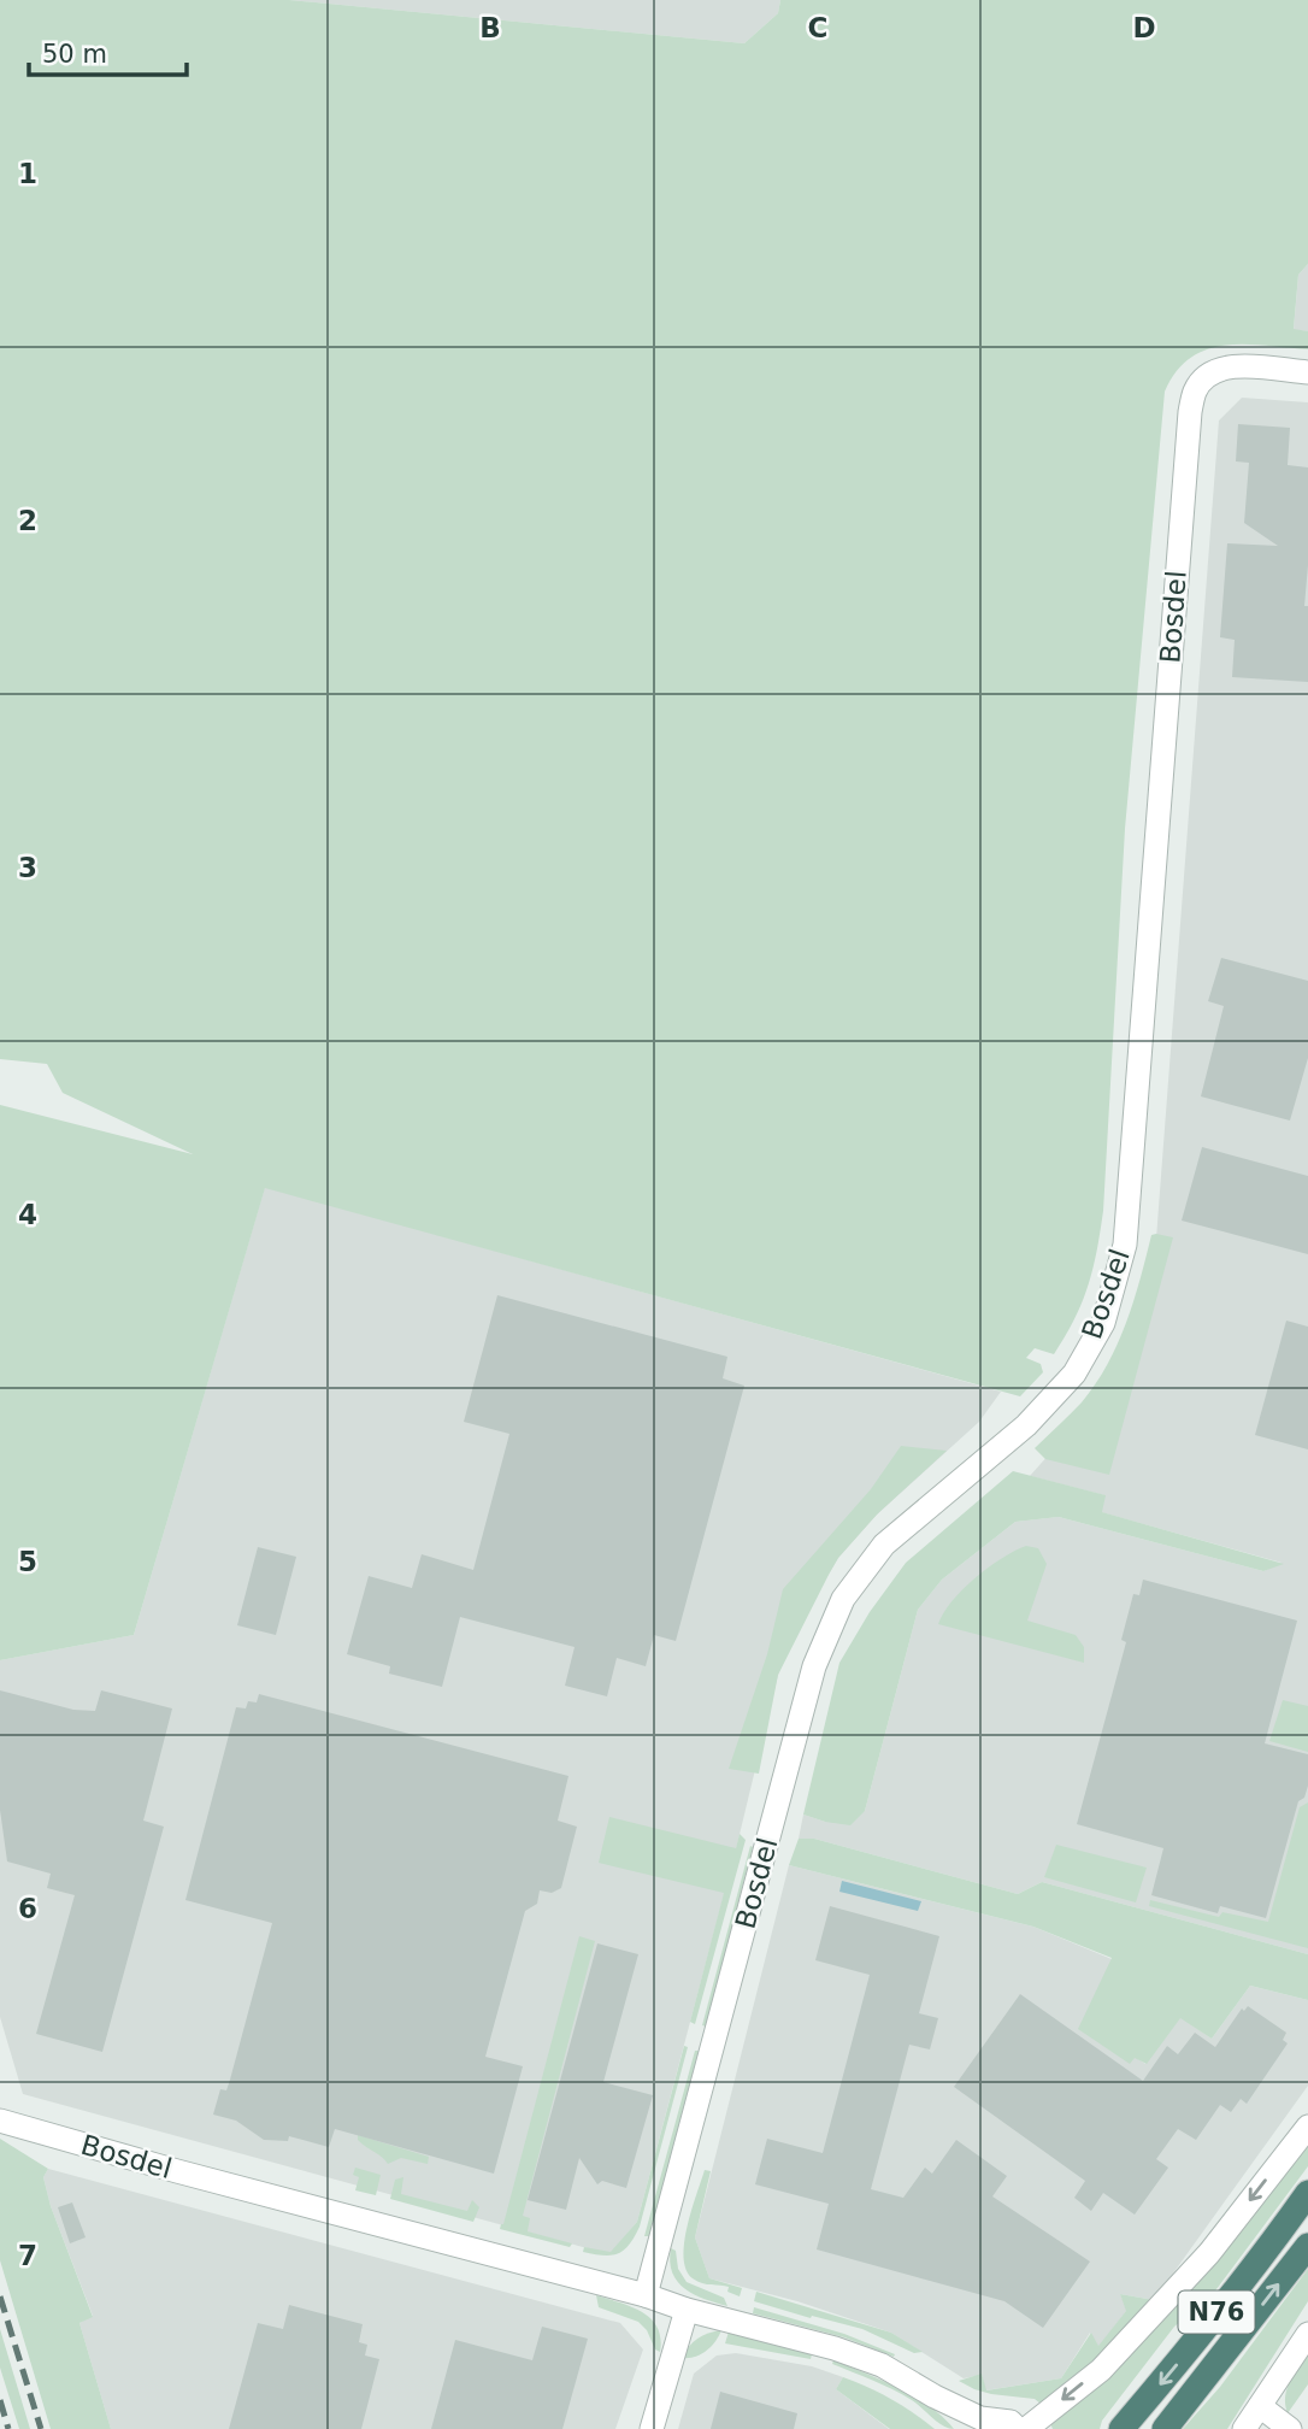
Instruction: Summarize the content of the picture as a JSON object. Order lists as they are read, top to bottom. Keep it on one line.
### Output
{"streets":{"highway":["N76"],"street":["Bosdel"]},"scale_bar":"50 m","grid":{"columns":["B","C","D"],"rows":["1","2","3","4","5","6","7"]}}
